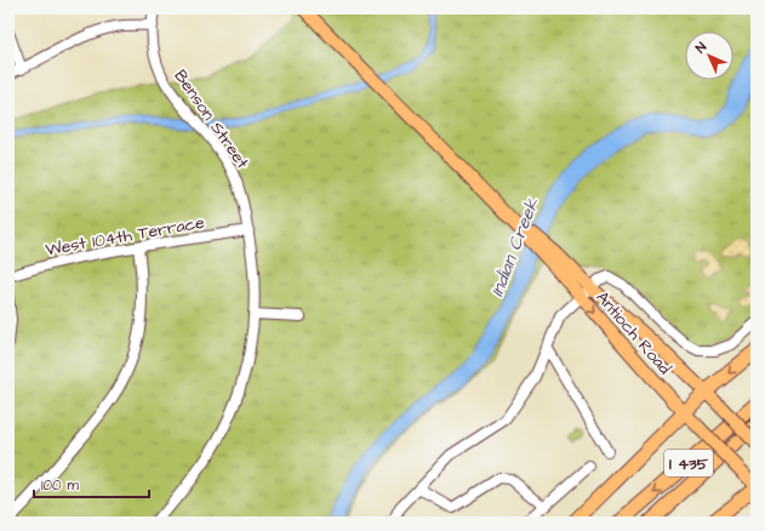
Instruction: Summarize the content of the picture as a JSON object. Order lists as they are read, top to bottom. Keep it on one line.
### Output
{"streets":{"highway":["I 435"],"main road":["Antioch Road"],"street":["Benson Street","West 104th Terrace"]},"crossings":[["Benson Street","West 104th Terrace"]],"water":["Indian Creek"],"scale_bar":"100 m","north":"top left"}
